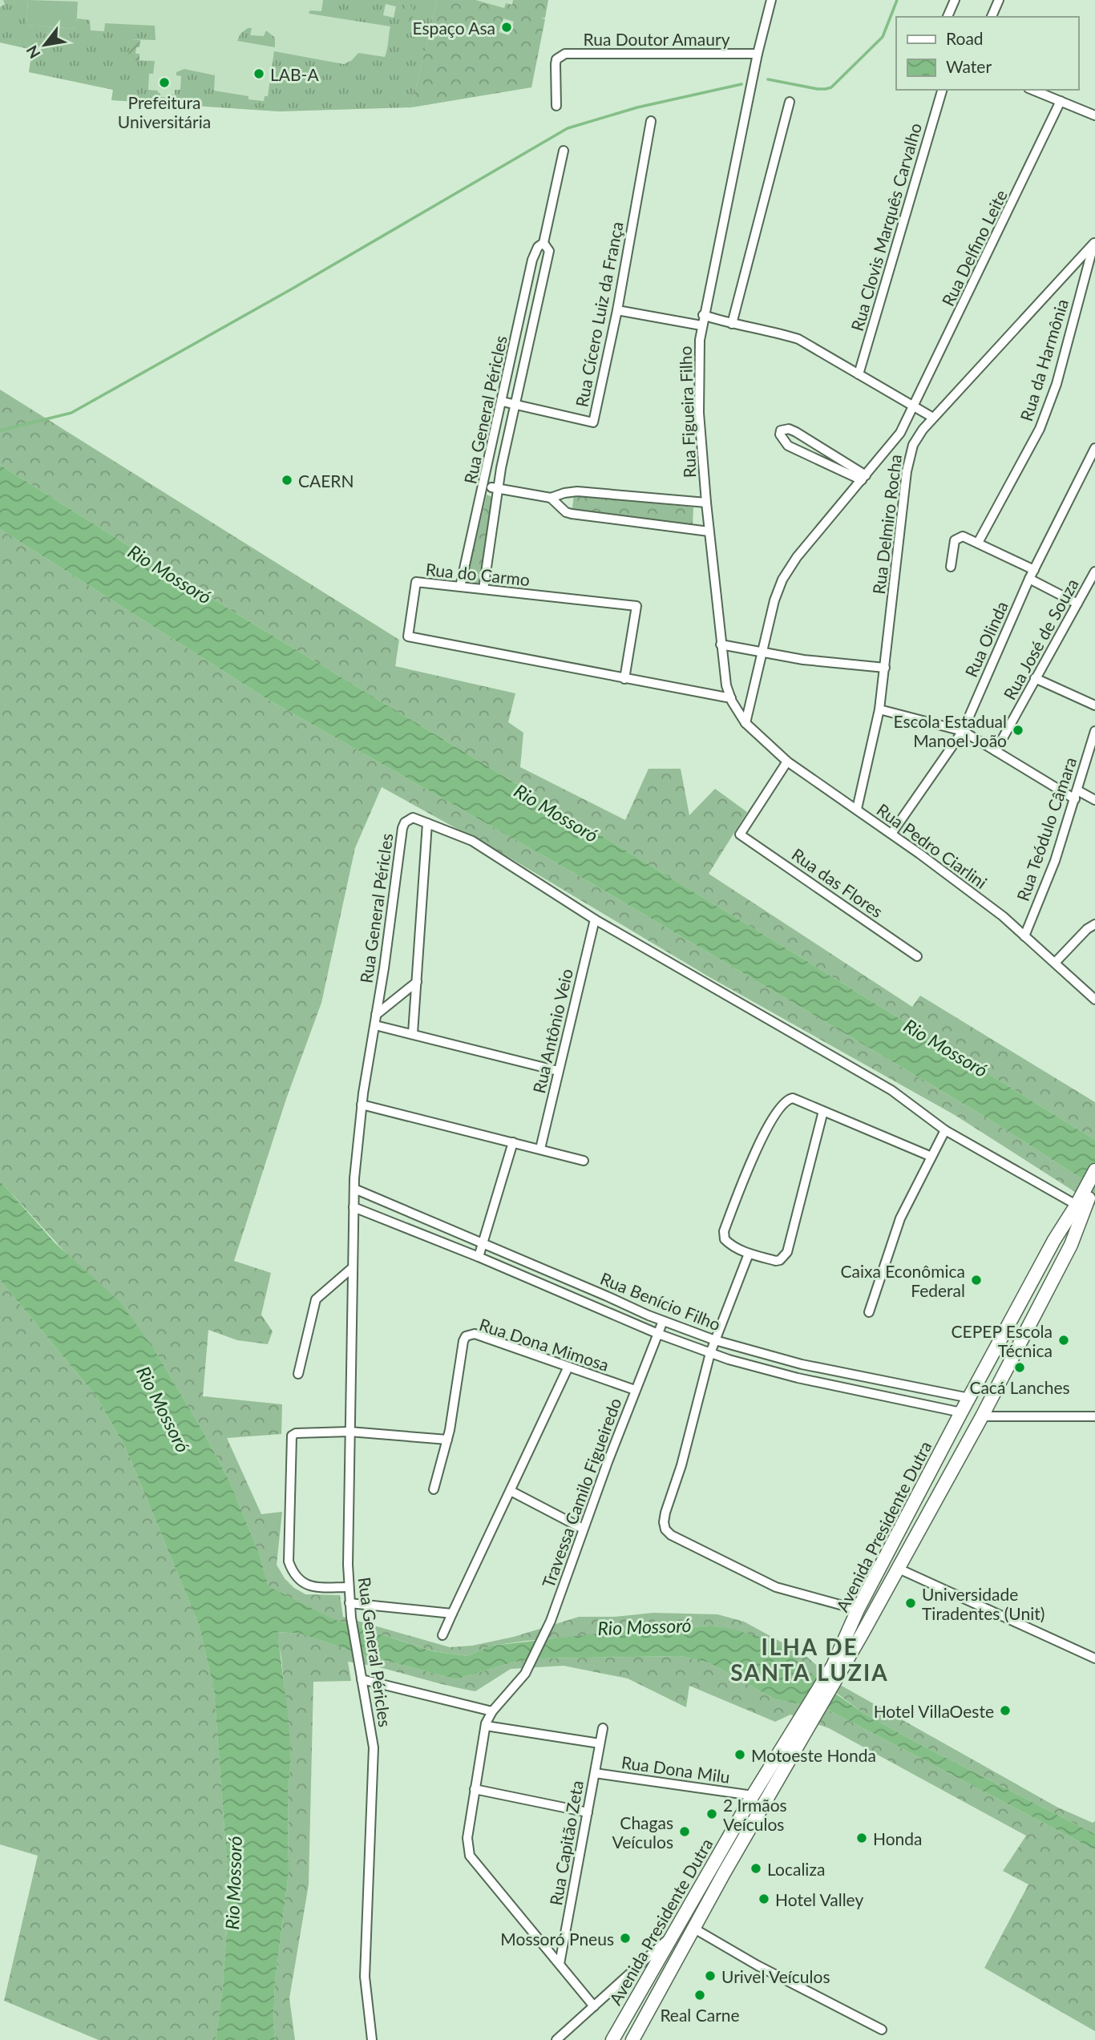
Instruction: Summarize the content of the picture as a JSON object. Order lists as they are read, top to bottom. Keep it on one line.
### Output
{"streets":{"main road":["Avenida Presidente Dutra"],"street":["Rua Doutor Amaury","Rua Clovis Marquês Carvalho","Rua Delfino Leite","Rua Cícero Luiz da França","Rua da Harmônia","Rua General Péricles","Rua Figueira Filho","Rua Delmiro Rocha","Rua do Carmo","Rua Olinda","Rua José de Souza","Rua Teódulo Câmara","Rua Pedro Ciarlini","Rua das Flores","Rua Antônio Veio","Rua Benício Filho","Rua Dona Mimosa","Travessa Camilo Figueiredo","Rua Dona Milu","Rua Capitão Zeta"]},"crossings":[["Rua Doutor Amaury","Rua Figueira Filho"],["Rua Delfino Leite","Rua Figueira Filho"],["Rua Delfino Leite","Rua Pedro Ciarlini"],["Rua Cícero Luiz da França","Rua General Péricles"],["Rua da Harmônia","Rua Delmiro Rocha"],["Rua General Péricles","Rua do Carmo"],["Rua General Péricles","Rua Benício Filho"],["Rua Figueira Filho","Rua do Carmo"],["Rua Figueira Filho","Rua Pedro Ciarlini"],["Rua Delmiro Rocha","Rua Pedro Ciarlini"],["Rua Olinda","Rua Pedro Ciarlini"],["Rua Teódulo Câmara","Rua Pedro Ciarlini"],["Rua Pedro Ciarlini","Rua das Flores"],["Rua Benício Filho","Travessa Camilo Figueiredo"],["Rua Benício Filho","Avenida Presidente Dutra"],["Rua Dona Mimosa","Travessa Camilo Figueiredo"],["Travessa Camilo Figueiredo","Rua Capitão Zeta"],["Avenida Presidente Dutra","Rua Dona Milu"],["Rua Dona Milu","Rua Capitão Zeta"]],"districts":["ILHA DE SANTA LUZIA"],"water":["Rio Mossoró"],"places":["Espaço Asa","LAB-A","Prefeitura Universitária","CAERN","Escola Estadual Manoel João","Caixa Econômica Federal","CEPEP Escola Técnica","Cacá Lanches","Universidade Tiradentes (Unit)","Hotel VillaOeste","Motoeste Honda","2 Irmãos Veículos","Chagas Veículos","Honda","Localiza","Hotel Valley","Mossoró Pneus","Urivel Veículos","Real Carne"],"legend":["Road","Water"],"north":"bottom left"}
